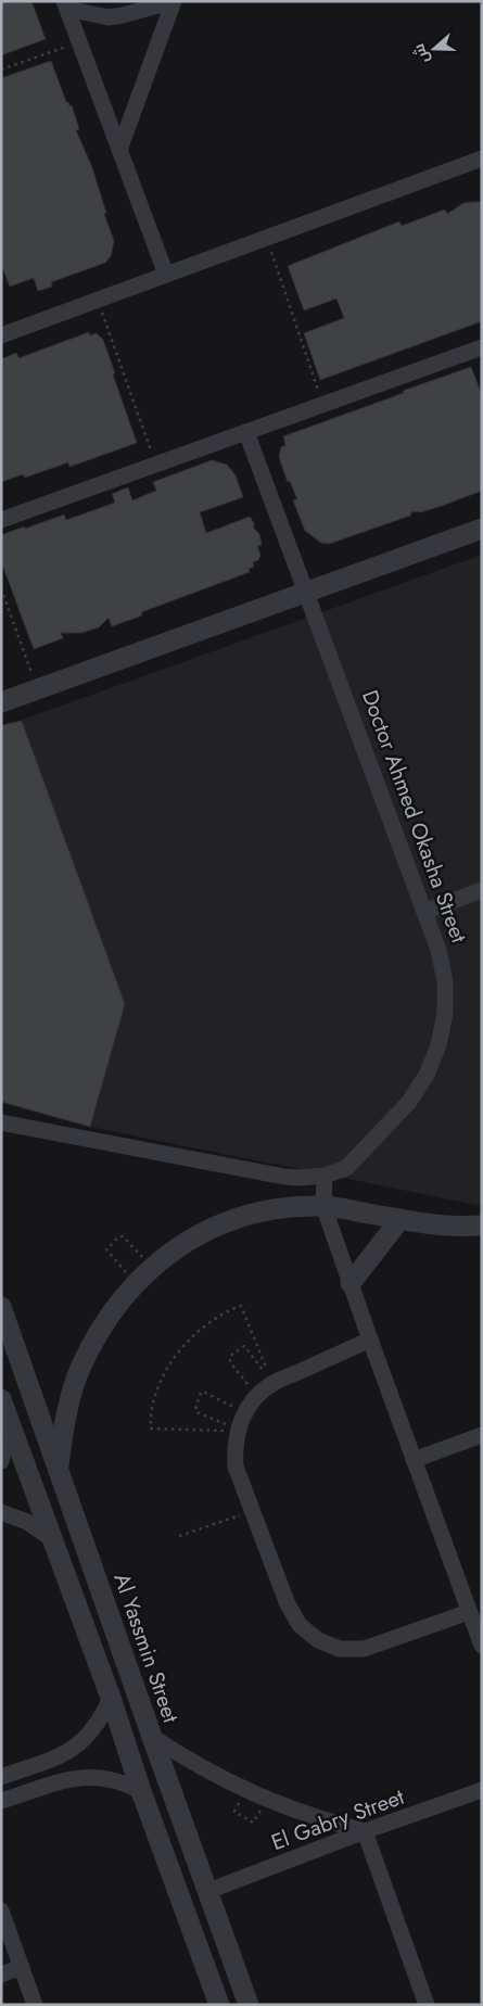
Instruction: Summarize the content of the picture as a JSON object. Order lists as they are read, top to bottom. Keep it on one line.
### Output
{"streets":{"street":["Doctor Ahmed Okasha Street","Al Yassmin Street","El Gabry Street"]},"crossings":[["Al Yassmin Street","El Gabry Street"]],"north":"left"}
